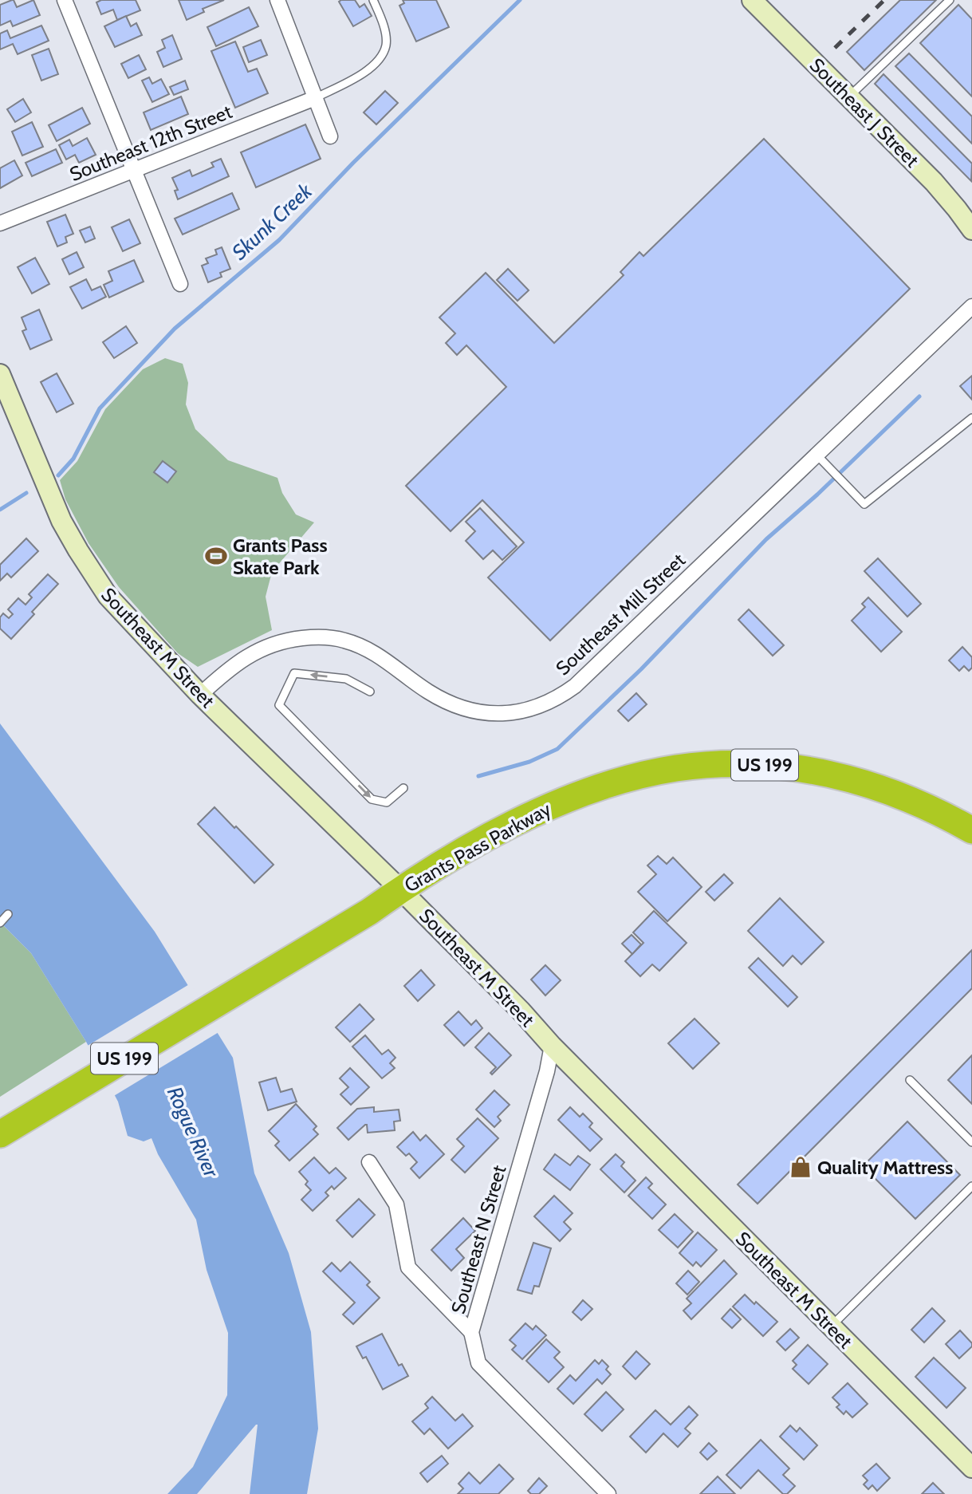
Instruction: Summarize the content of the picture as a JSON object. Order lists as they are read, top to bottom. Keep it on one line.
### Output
{"streets":{"highway":["US 199","Grants Pass Parkway"],"street":["Southeast J Street","Southeast 12th Street","Southeast Mill Street","Southeast M Street","Southeast N Street"]},"crossings":[["Southeast Mill Street","Southeast M Street"],["Southeast M Street","Grants Pass Parkway"],["Southeast M Street","Southeast N Street"]],"water":["Skunk Creek","Rogue River"],"places":{"sports":["Grants Pass Skate Park"],"shop":["Quality Mattress"]}}
